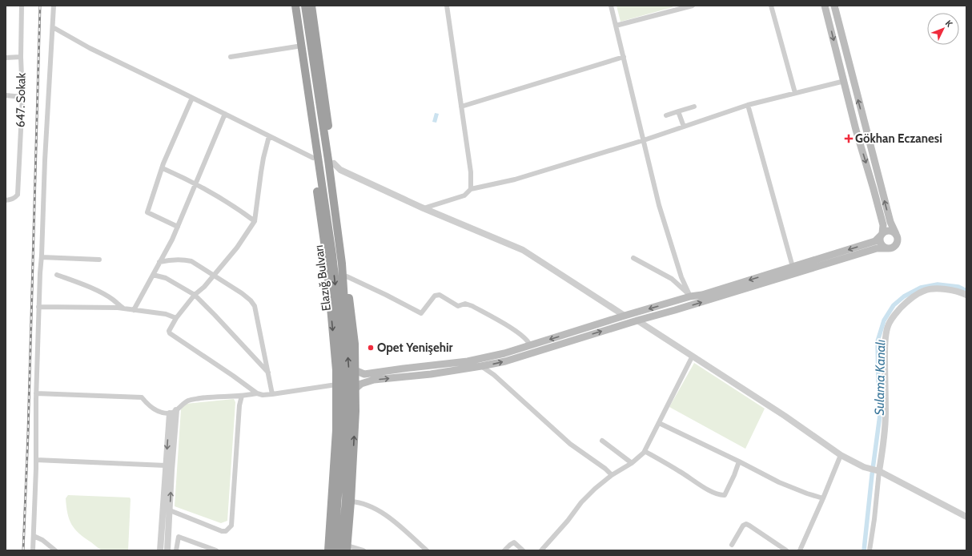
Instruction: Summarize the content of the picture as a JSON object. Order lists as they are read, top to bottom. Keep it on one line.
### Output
{"streets":{"highway":["Elazığ Bulvarı"],"street":["647. Sokak"]},"water":["Sulama Kanalı"],"places":{"health":["Gökhan Eczanesi"],"other":["Opet Yenişehir"]},"north":"top right"}
